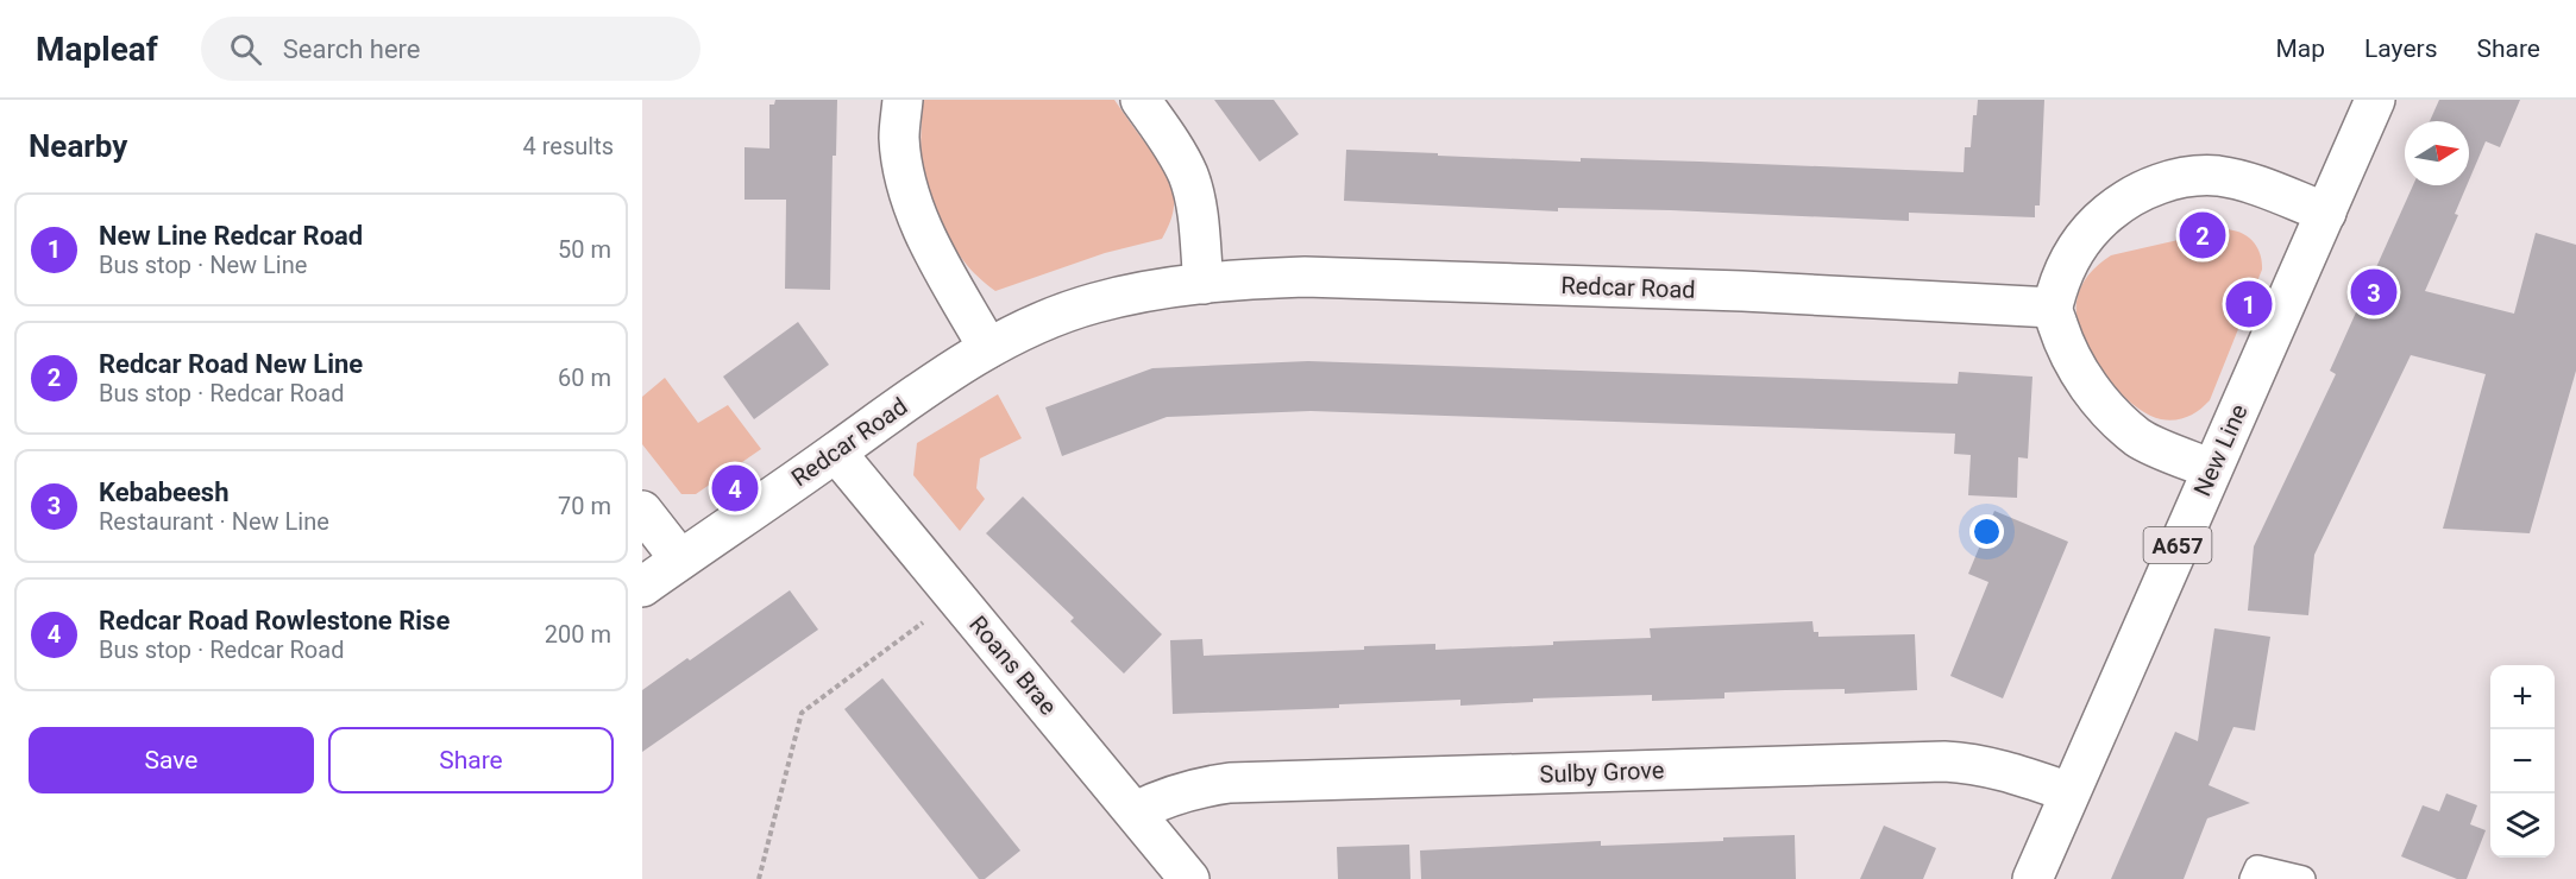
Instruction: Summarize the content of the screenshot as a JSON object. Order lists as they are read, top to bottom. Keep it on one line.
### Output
{"streets":{"street":["Redcar Road","New Line","A657","Roans Brae","Sulby Grove"]},"crossings":[["Redcar Road","Roans Brae"],["New Line","Sulby Grove"],["Roans Brae","Sulby Grove"]],"north":"right","page":{"header":"Mapleaf","search":"Search here","nav":["Map","Layers","Share"],"heading":["Nearby","4 results"],"list":[{"mark":"1","name":"New Line Redcar Road","note":"Bus stop · New Line","value":"50 m"},{"mark":"2","name":"Redcar Road New Line","note":"Bus stop · Redcar Road","value":"60 m"},{"mark":"3","name":"Kebabeesh","note":"Restaurant · New Line","value":"70 m"},{"mark":"4","name":"Redcar Road Rowlestone Rise","note":"Bus stop · Redcar Road","value":"200 m"}],"pins":["2","3","1","4"],"map_buttons":["+","−"],"buttons":["Save","Share"]}}
